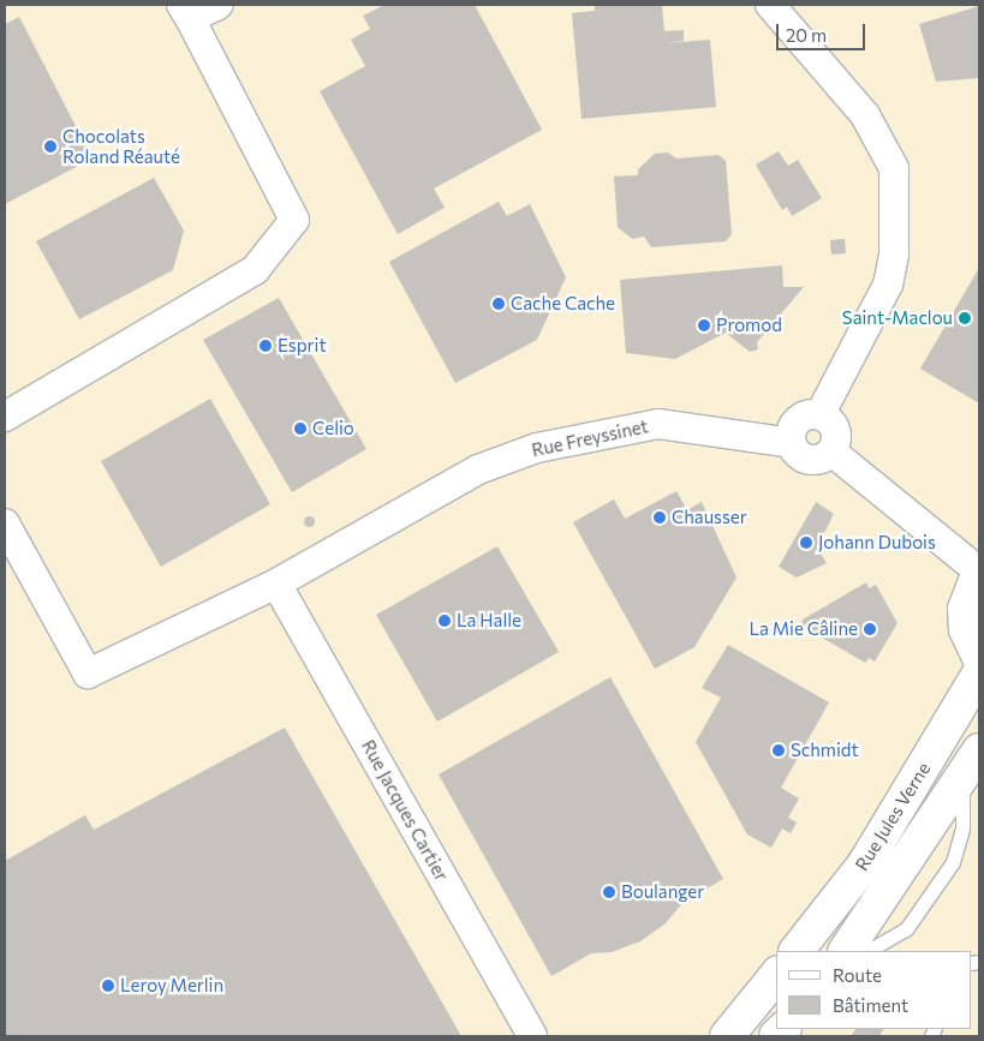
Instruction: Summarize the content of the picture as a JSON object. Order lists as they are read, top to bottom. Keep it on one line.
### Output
{"streets":{"street":["Rue Freyssinet","Rue Jacques Cartier","Rue Jules Verne"]},"crossings":[["Rue Freyssinet","Rue Jacques Cartier"]],"places":["Chocolats Roland Réauté","Cache Cache","Saint-Maclou","Promod","Esprit","Celio","Chausser","Johann Dubois","La Halle","La Mie Câline","Schmidt","Boulanger","Leroy Merlin"],"legend":["Route","Bâtiment"],"scale_bar":"20 m"}
